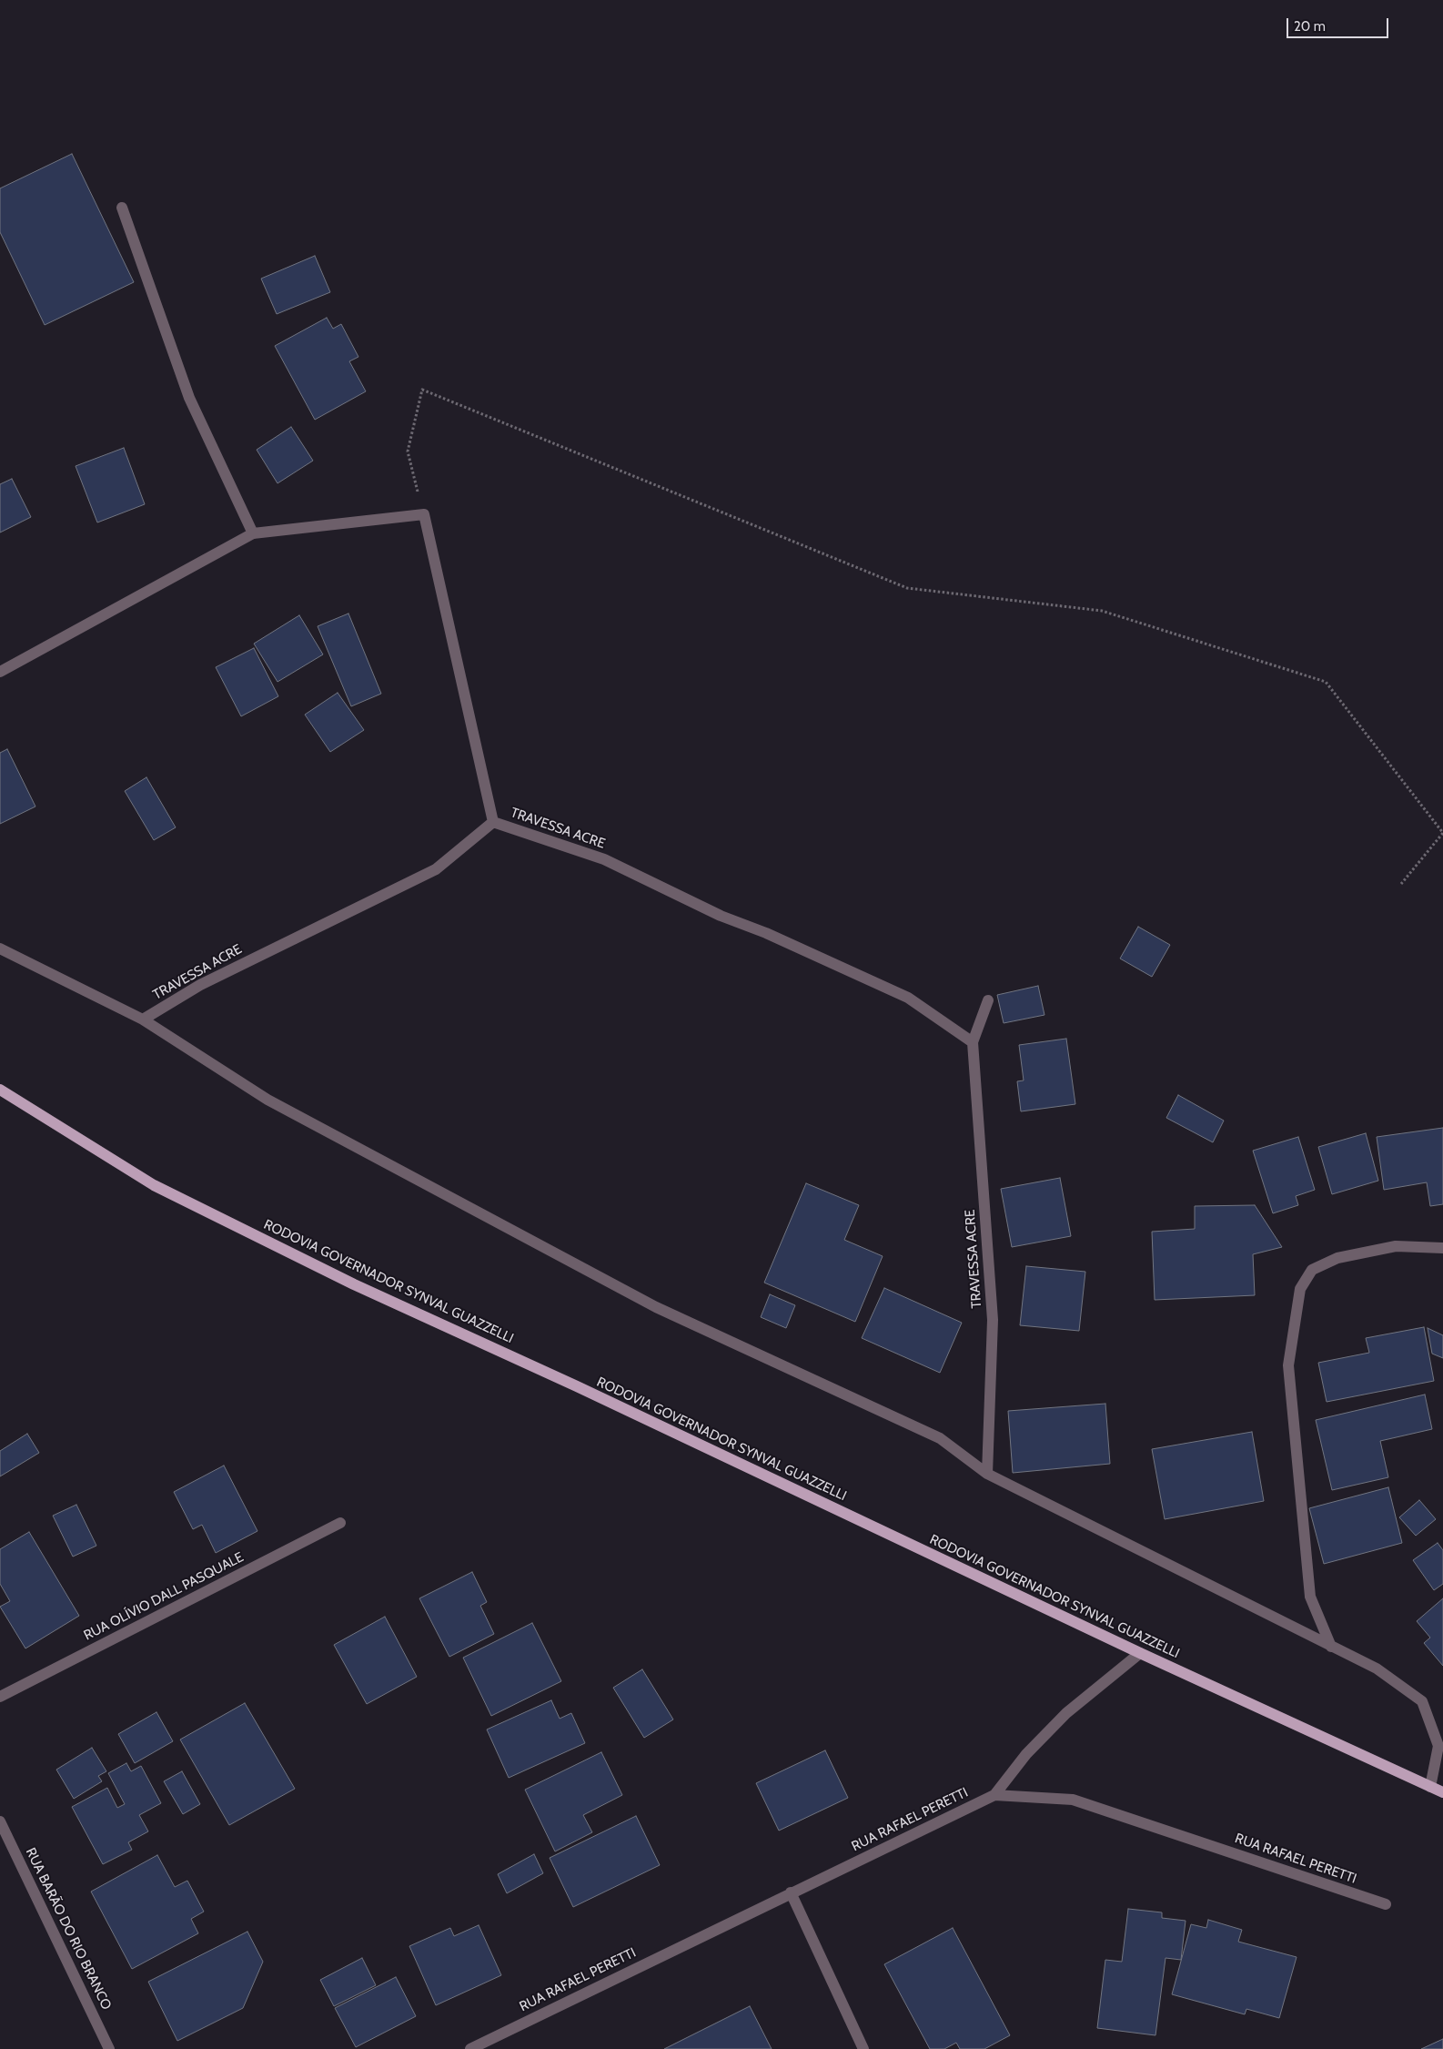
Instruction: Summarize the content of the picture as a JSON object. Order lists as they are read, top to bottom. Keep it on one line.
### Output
{"streets":{"main road":["RODOVIA GOVERNADOR SYNVAL GUAZZELLI"],"street":["TRAVESSA ACRE","RUA OLÍVIO DALL PASQUALE","RUA RAFAEL PERETTI","RUA BARÃO DO RIO BRANCO"]},"scale_bar":"20 m"}
